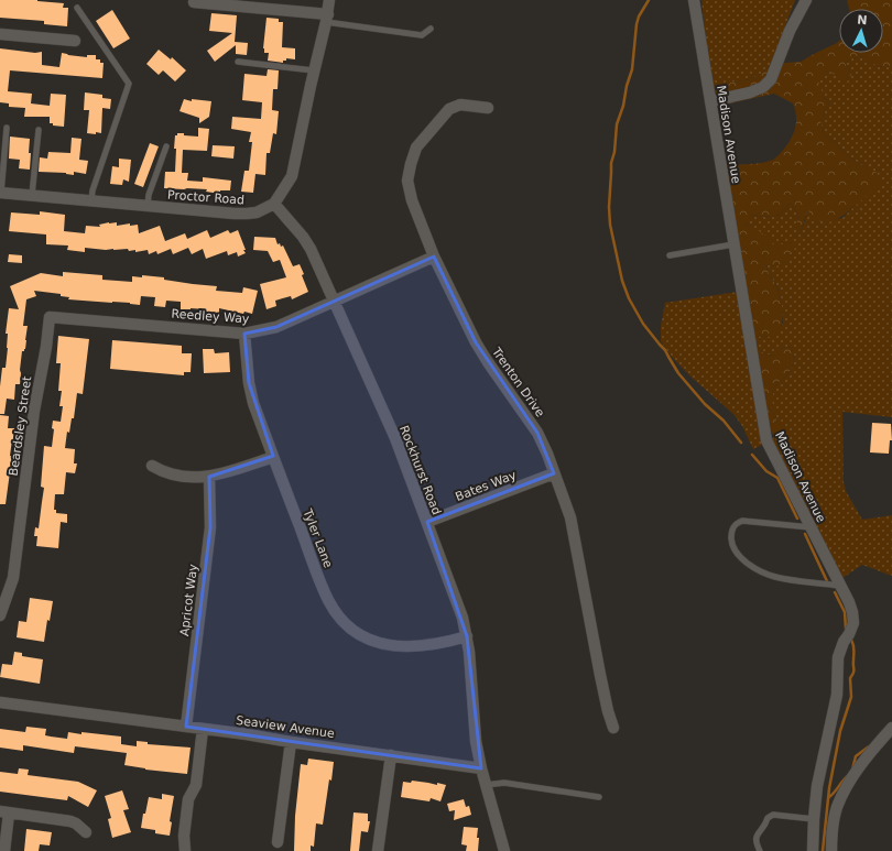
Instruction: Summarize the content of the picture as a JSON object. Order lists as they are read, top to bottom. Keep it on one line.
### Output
{"streets":{"street":["Madison Avenue","Proctor Road","Reedley Way","Trenton Drive","Beardsley Street","Rockhurst Road","Bates Way","Tyler Lane","Apricot Way","Seaview Avenue"]},"crossings":[["Proctor Road","Rockhurst Road"],["Reedley Way","Trenton Drive"],["Reedley Way","Beardsley Street"],["Reedley Way","Rockhurst Road"],["Reedley Way","Tyler Lane"],["Trenton Drive","Bates Way"],["Rockhurst Road","Bates Way"],["Rockhurst Road","Tyler Lane"],["Rockhurst Road","Seaview Avenue"],["Apricot Way","Seaview Avenue"]],"north":"top"}
